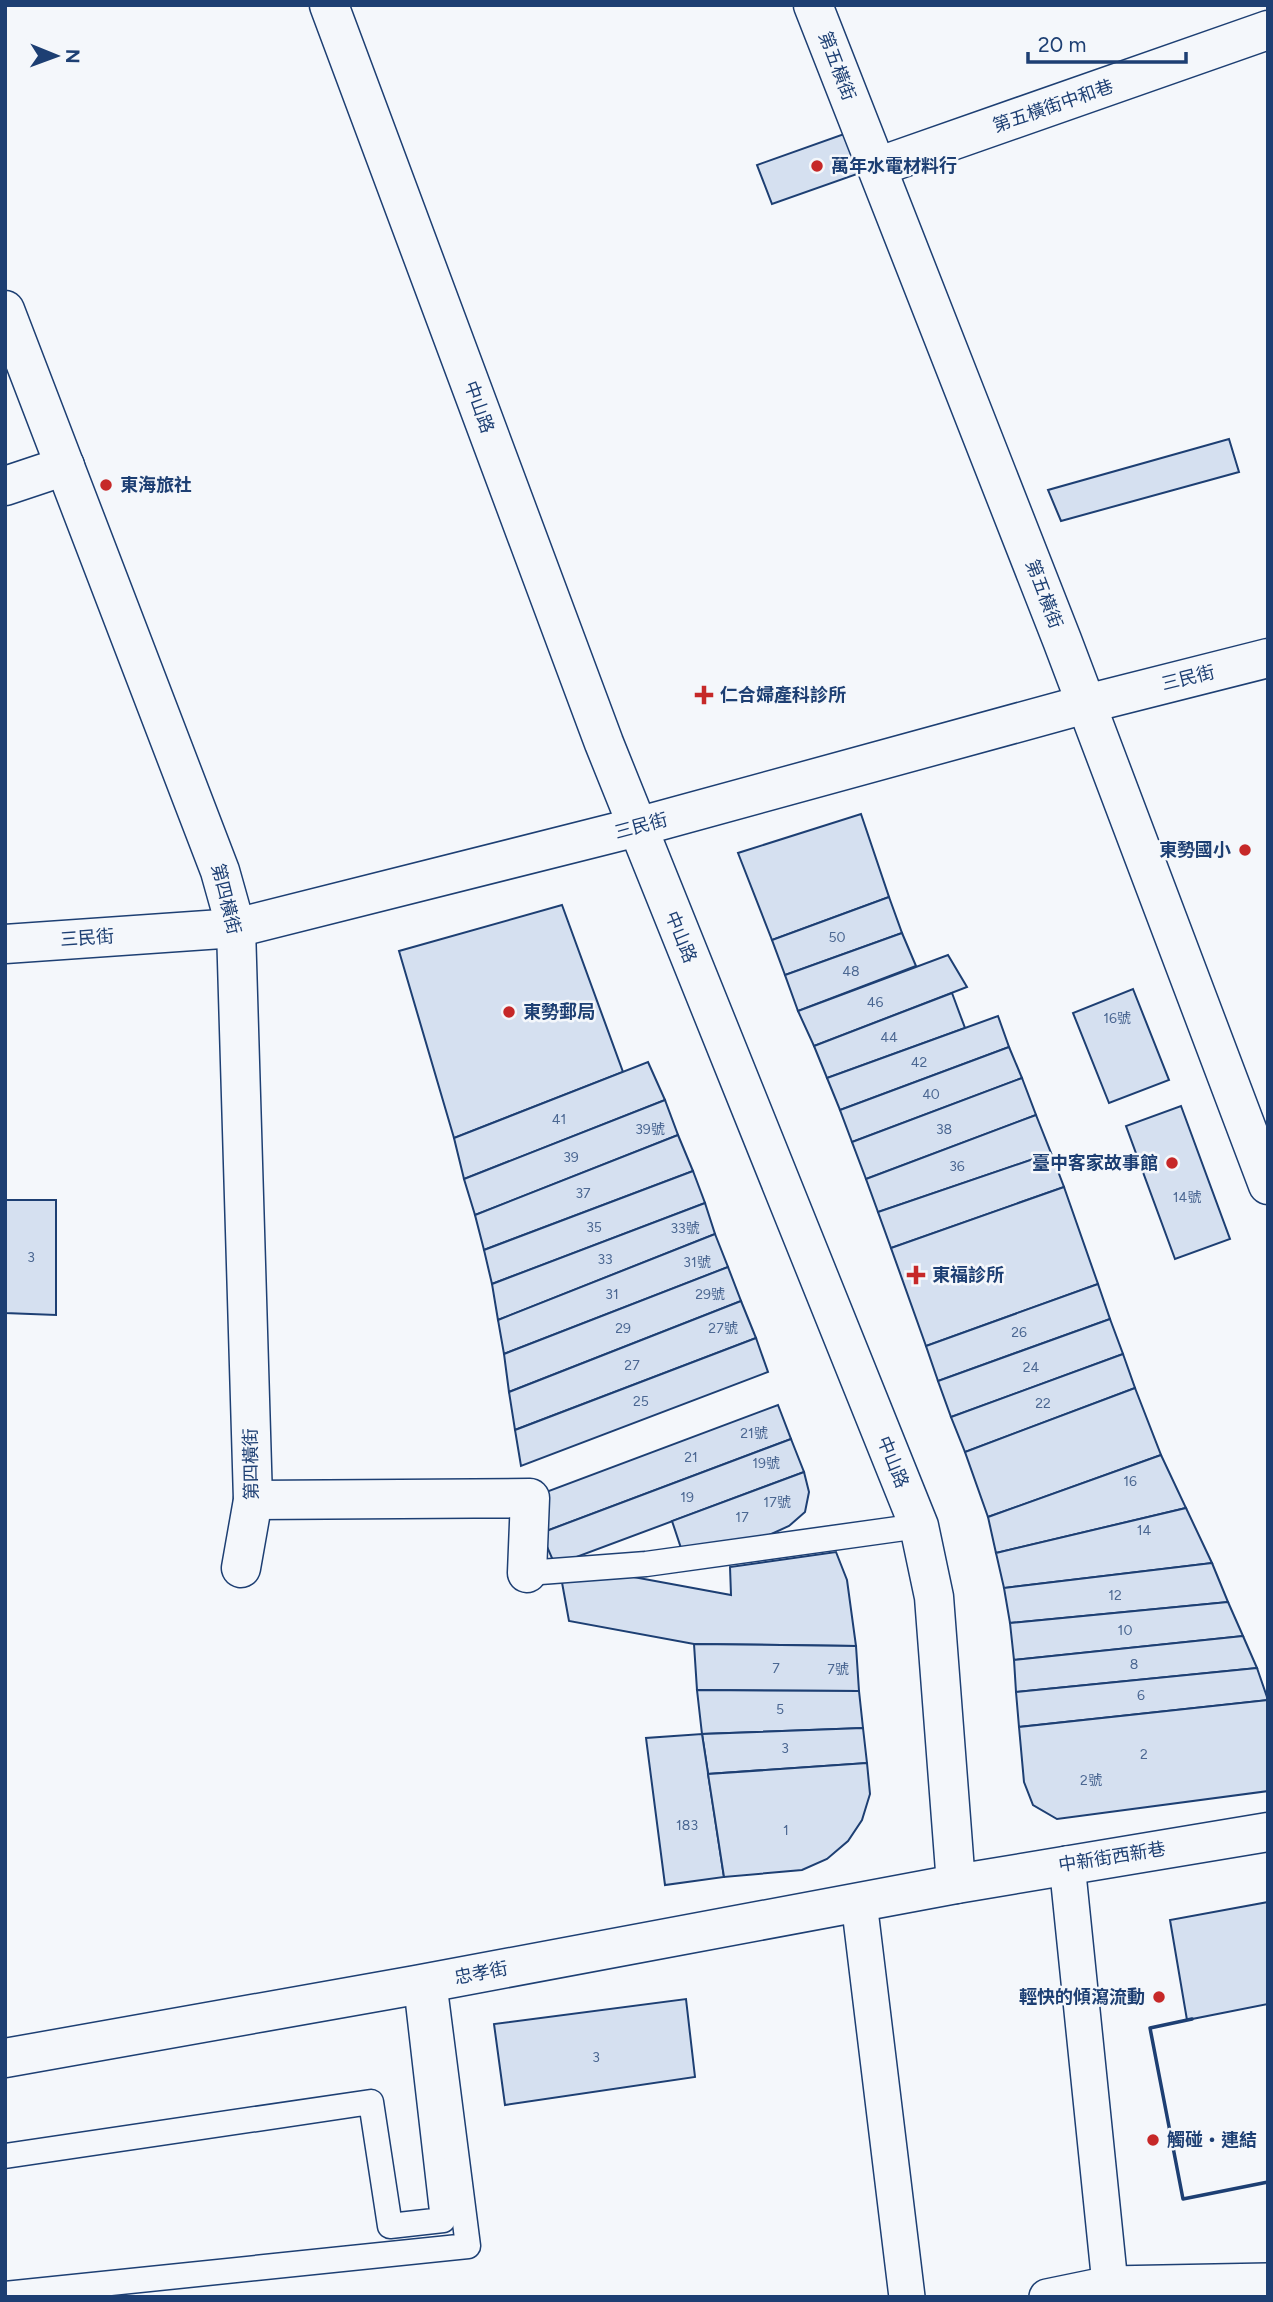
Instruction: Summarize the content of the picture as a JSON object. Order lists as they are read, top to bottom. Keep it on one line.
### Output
{"streets":{"street":["第五橫街","第五橫街中和巷","中山路","三民街","第四橫街","中新街西新巷","忠孝街"]},"crossings":[["第五橫街","第五橫街中和巷"],["第五橫街","三民街"],["中山路","三民街"],["中山路","中新街西新巷"],["中山路","忠孝街"],["三民街","第四橫街"],["中新街西新巷","忠孝街"]],"places":{"other":["萬年水電材料行","東海旅社","東勢國小","東勢郵局","臺中客家故事館","輕快的傾瀉流動","觸碰‧連結"],"health":["仁合婦產科診所","東福診所"]},"house_numbers":["50","48","46","16號","44","42","40","41","39號","38","39","36","37","14號","35","33號","3","33","31號","31","29號","29","27號","26","27","24","25","22","21號","21","19號","16","19","17號","17","14","12","10","8","7","7號","6","5","3","2","2號","183","1","3"],"scale_bar":"20 m","north":"right"}
